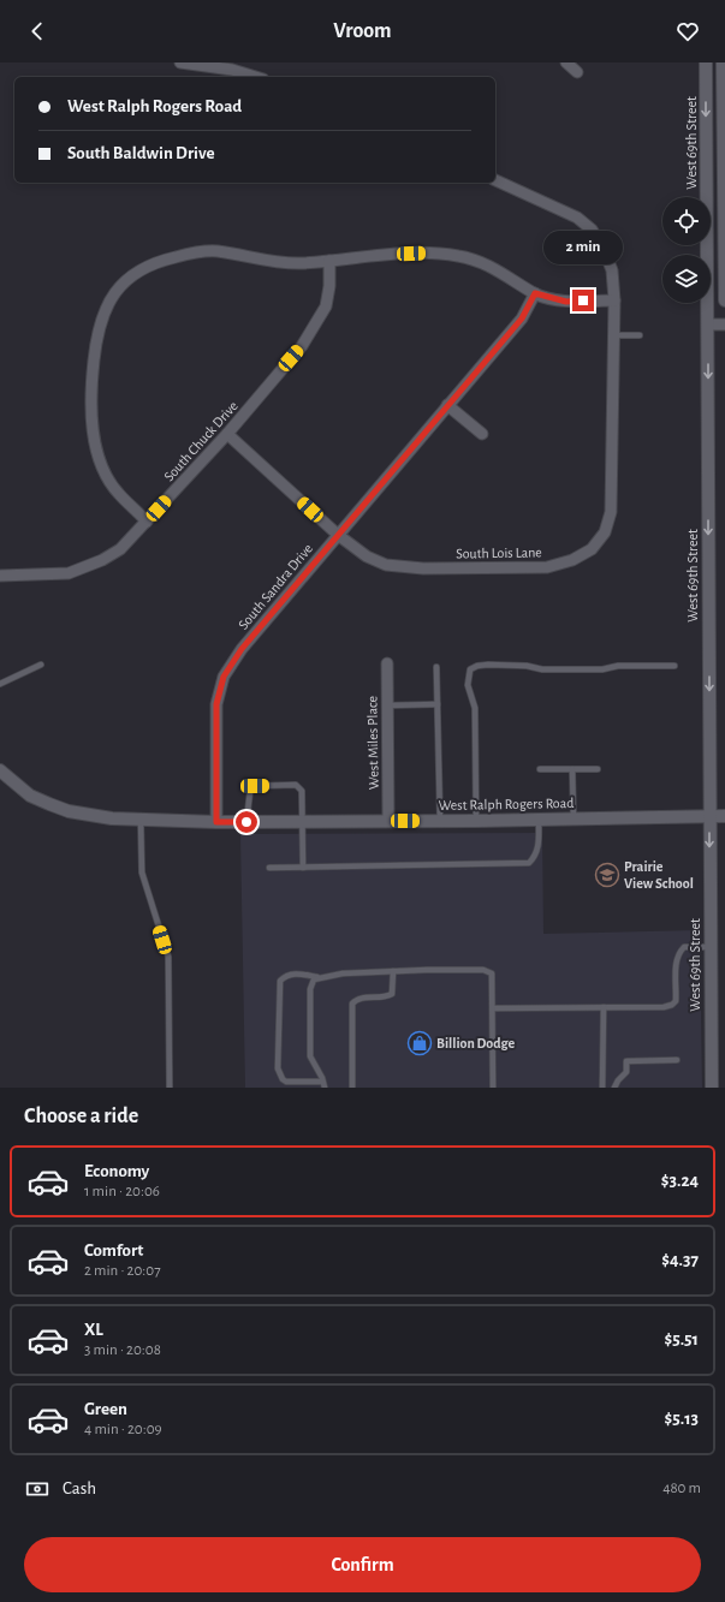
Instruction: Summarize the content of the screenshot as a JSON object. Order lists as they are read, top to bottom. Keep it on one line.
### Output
{"streets":{"main road":["West 69th Street","West Ralph Rogers Road"],"street":["South Chuck Drive","South Lois Lane","South Sandra Drive","West Miles Place"]},"crossings":[["West 69th Street","West Ralph Rogers Road"],["South Chuck Drive","South Lois Lane"],["South Lois Lane","South Sandra Drive"],["South Sandra Drive","West Ralph Rogers Road"],["West Miles Place","West Ralph Rogers Road"]],"one_way":["West 69th Street"],"places":{"school or university":["Prairie View School"],"shop":["Billion Dodge"]},"page":{"header":"Vroom","banner":["West Ralph Rogers Road","South Baldwin Drive"],"bubble":"2 min","heading":"Choose a ride","list":[{"name":"Economy","note":"1 min · 20:06","value":"$3.24"},{"name":"Comfort","note":"2 min · 20:07","value":"$4.37"},{"name":"XL","note":"3 min · 20:08","value":"$5.51"},{"name":"Green","note":"4 min · 20:09","value":"$5.13"}],"pay":["Cash","480 m"],"buttons":"Confirm"}}
